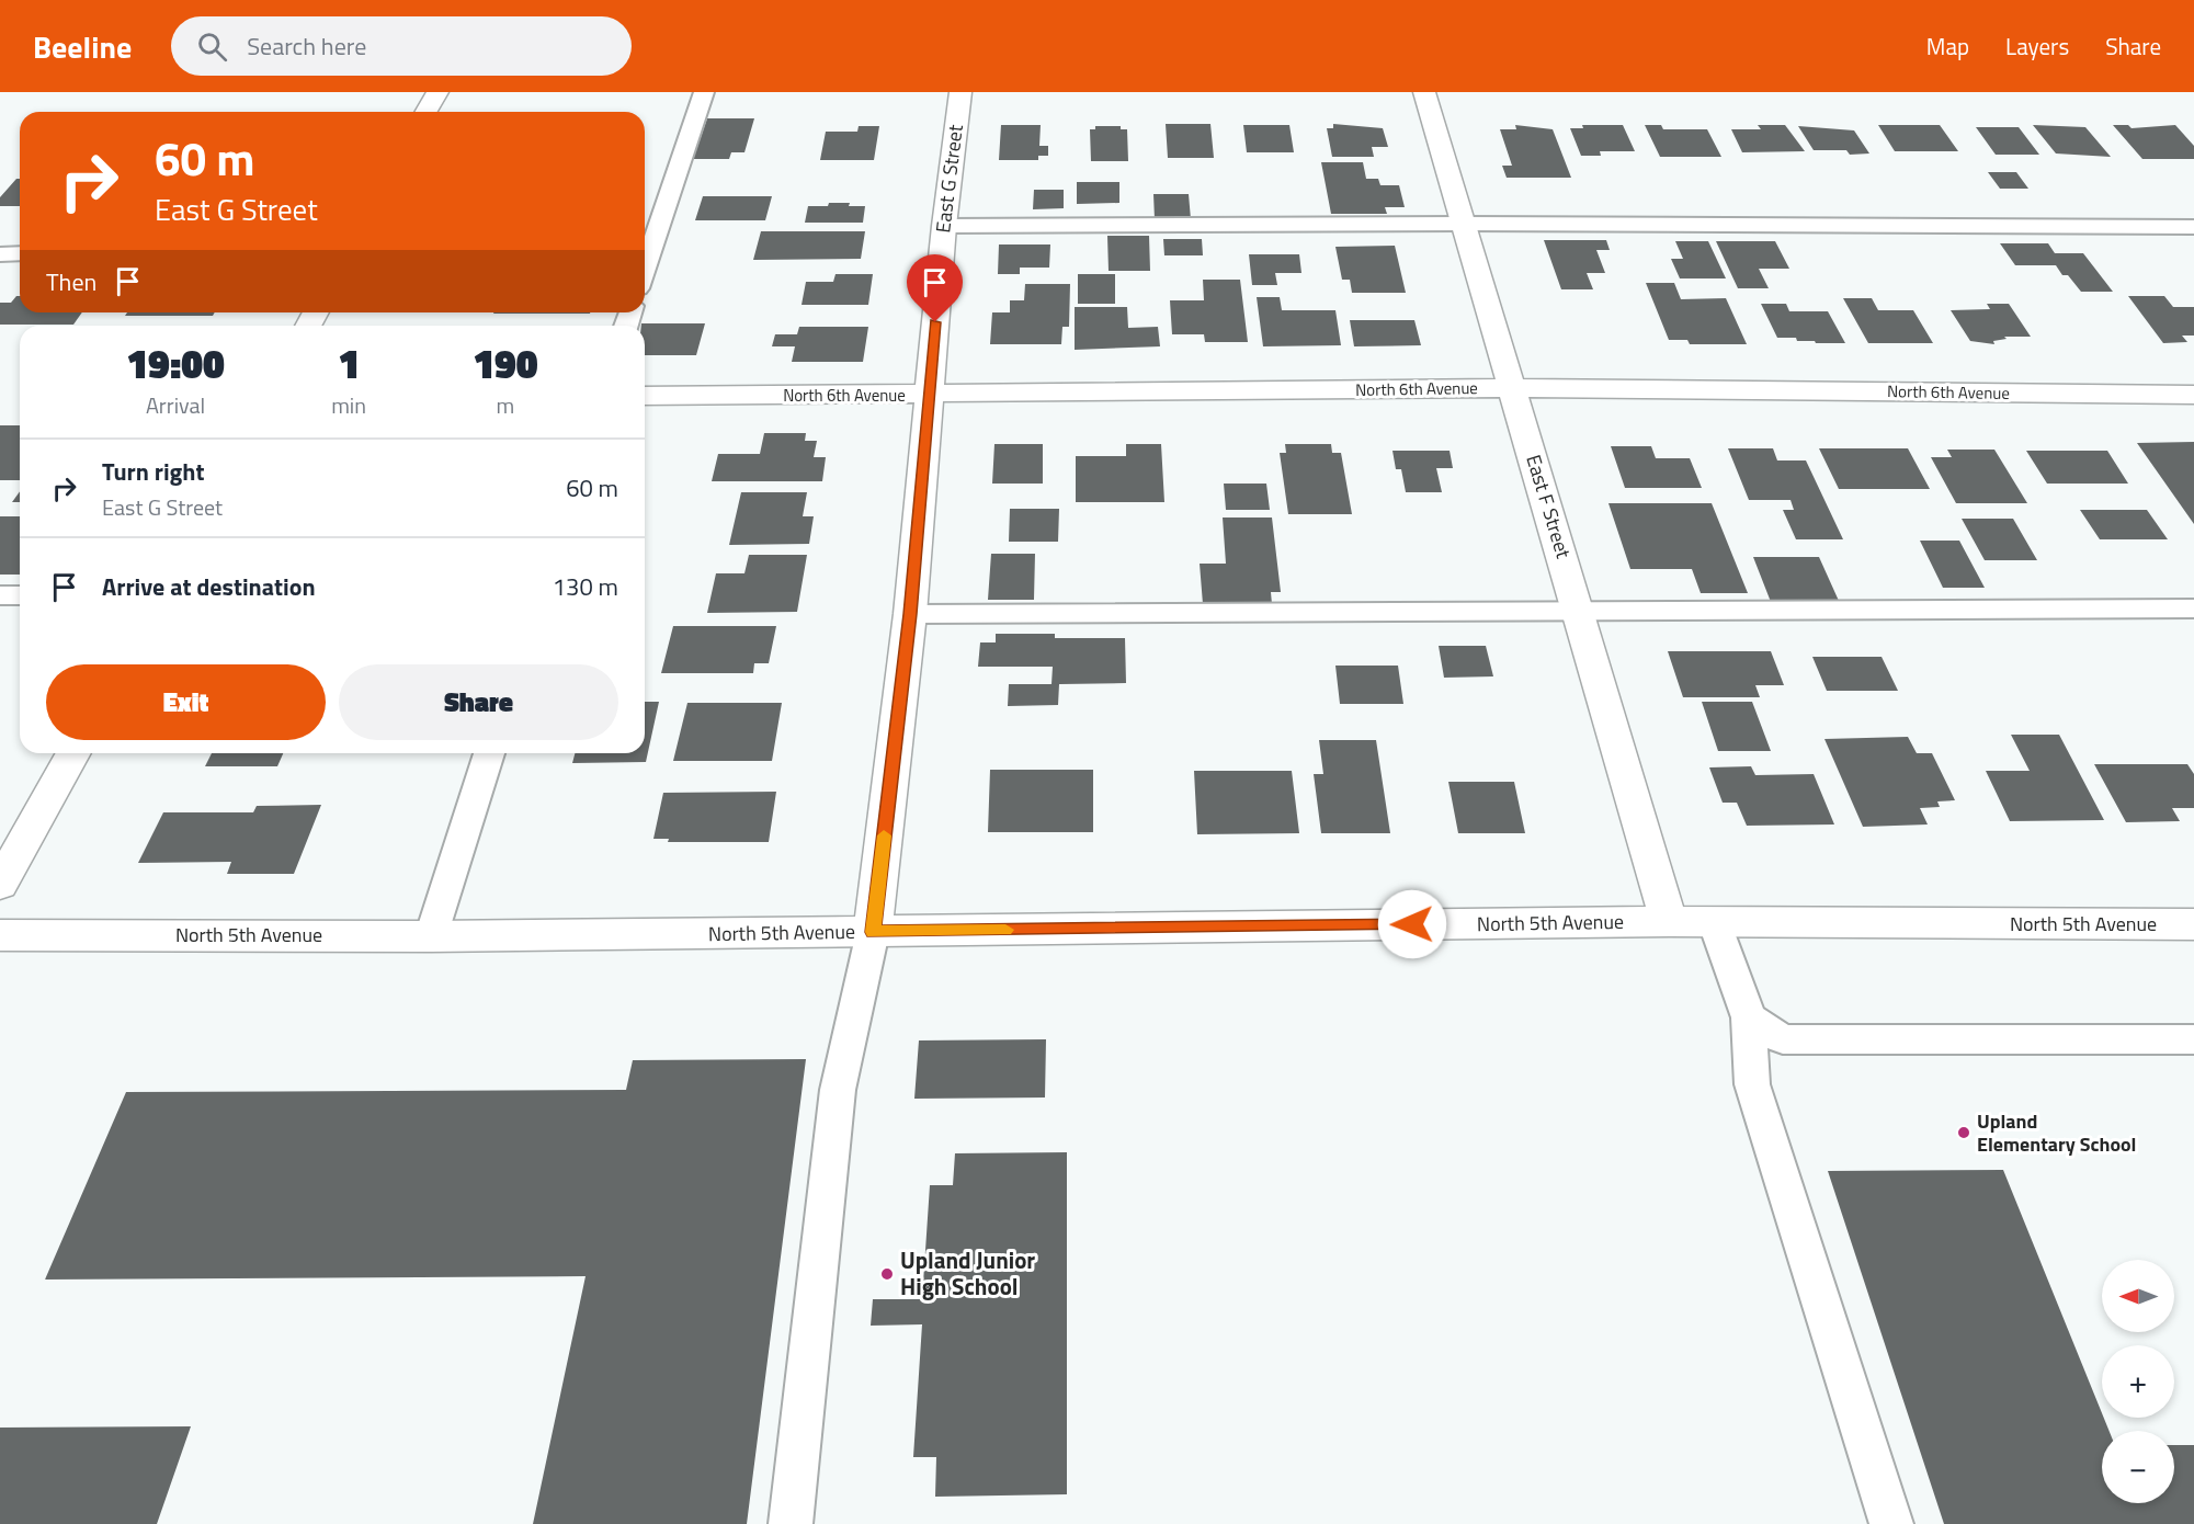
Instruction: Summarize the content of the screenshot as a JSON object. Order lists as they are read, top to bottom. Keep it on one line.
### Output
{"streets":{"street":["East G Street","North 6th Avenue","East F Street","North 5th Avenue"]},"crossings":[["East G Street","North 6th Avenue"],["East G Street","North 5th Avenue"],["North 6th Avenue","East F Street"],["East F Street","North 5th Avenue"]],"places":["Upland Elementary School","Upland Junior High School"],"north":"left","page":{"header":"Beeline","search":"Search here","nav":["Map","Layers","Share"],"turn":["60 m","East G Street"],"then":"Then","eta":["19:00","Arrival","1","min","190","m"],"list":[{"name":"Turn right","note":"East G Street","value":"60 m"},{"name":"Arrive at destination","value":"130 m"}],"buttons":["Exit","Share"],"map_buttons":["+","−"]}}
